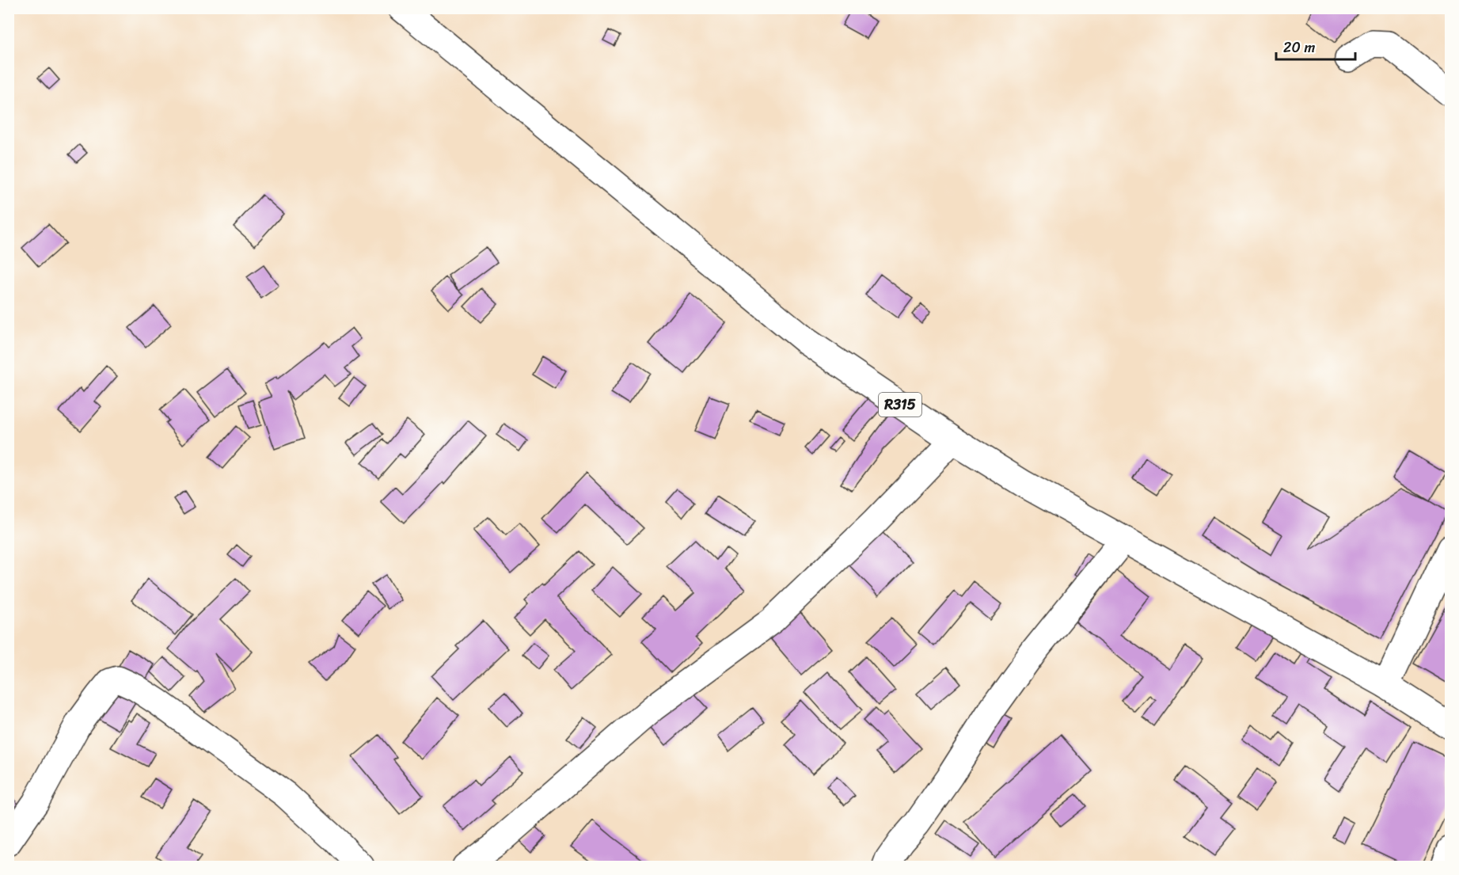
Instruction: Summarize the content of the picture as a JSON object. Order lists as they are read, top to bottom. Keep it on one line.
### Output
{"streets":{"street":["R315"]},"scale_bar":"20 m"}
